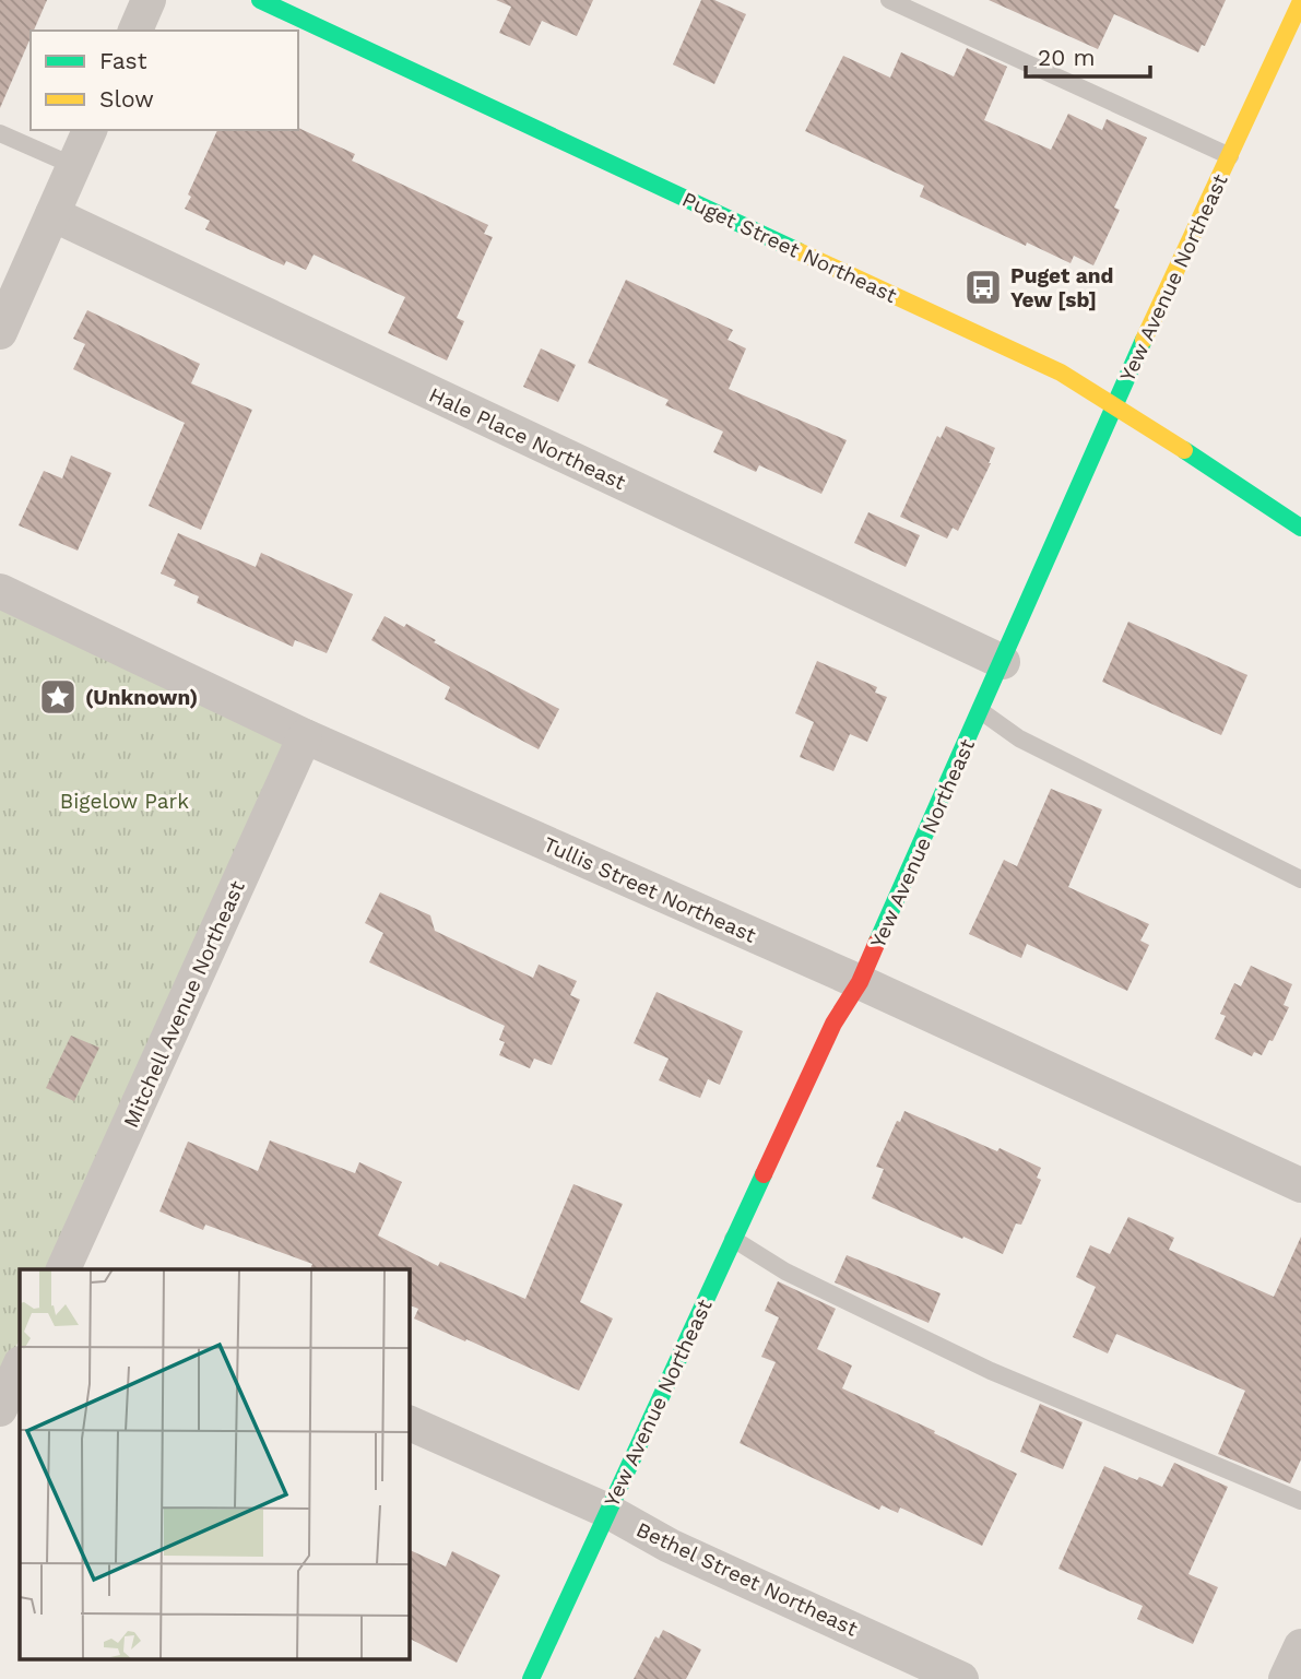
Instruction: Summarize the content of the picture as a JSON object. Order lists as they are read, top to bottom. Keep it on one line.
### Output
{"streets":{"street":["Puget Street Northeast","Yew Avenue Northeast","Hale Place Northeast","Tullis Street Northeast","Mitchell Avenue Northeast","Bethel Street Northeast"]},"crossings":[["Puget Street Northeast","Yew Avenue Northeast"],["Yew Avenue Northeast","Hale Place Northeast"],["Yew Avenue Northeast","Tullis Street Northeast"],["Yew Avenue Northeast","Bethel Street Northeast"],["Tullis Street Northeast","Mitchell Avenue Northeast"]],"parks":["Bigelow Park"],"places":{"bus stop":["Puget and Yew [sb]"],"place":["(Unknown)"]},"legend":["Fast","Slow"],"scale_bar":"20 m"}
